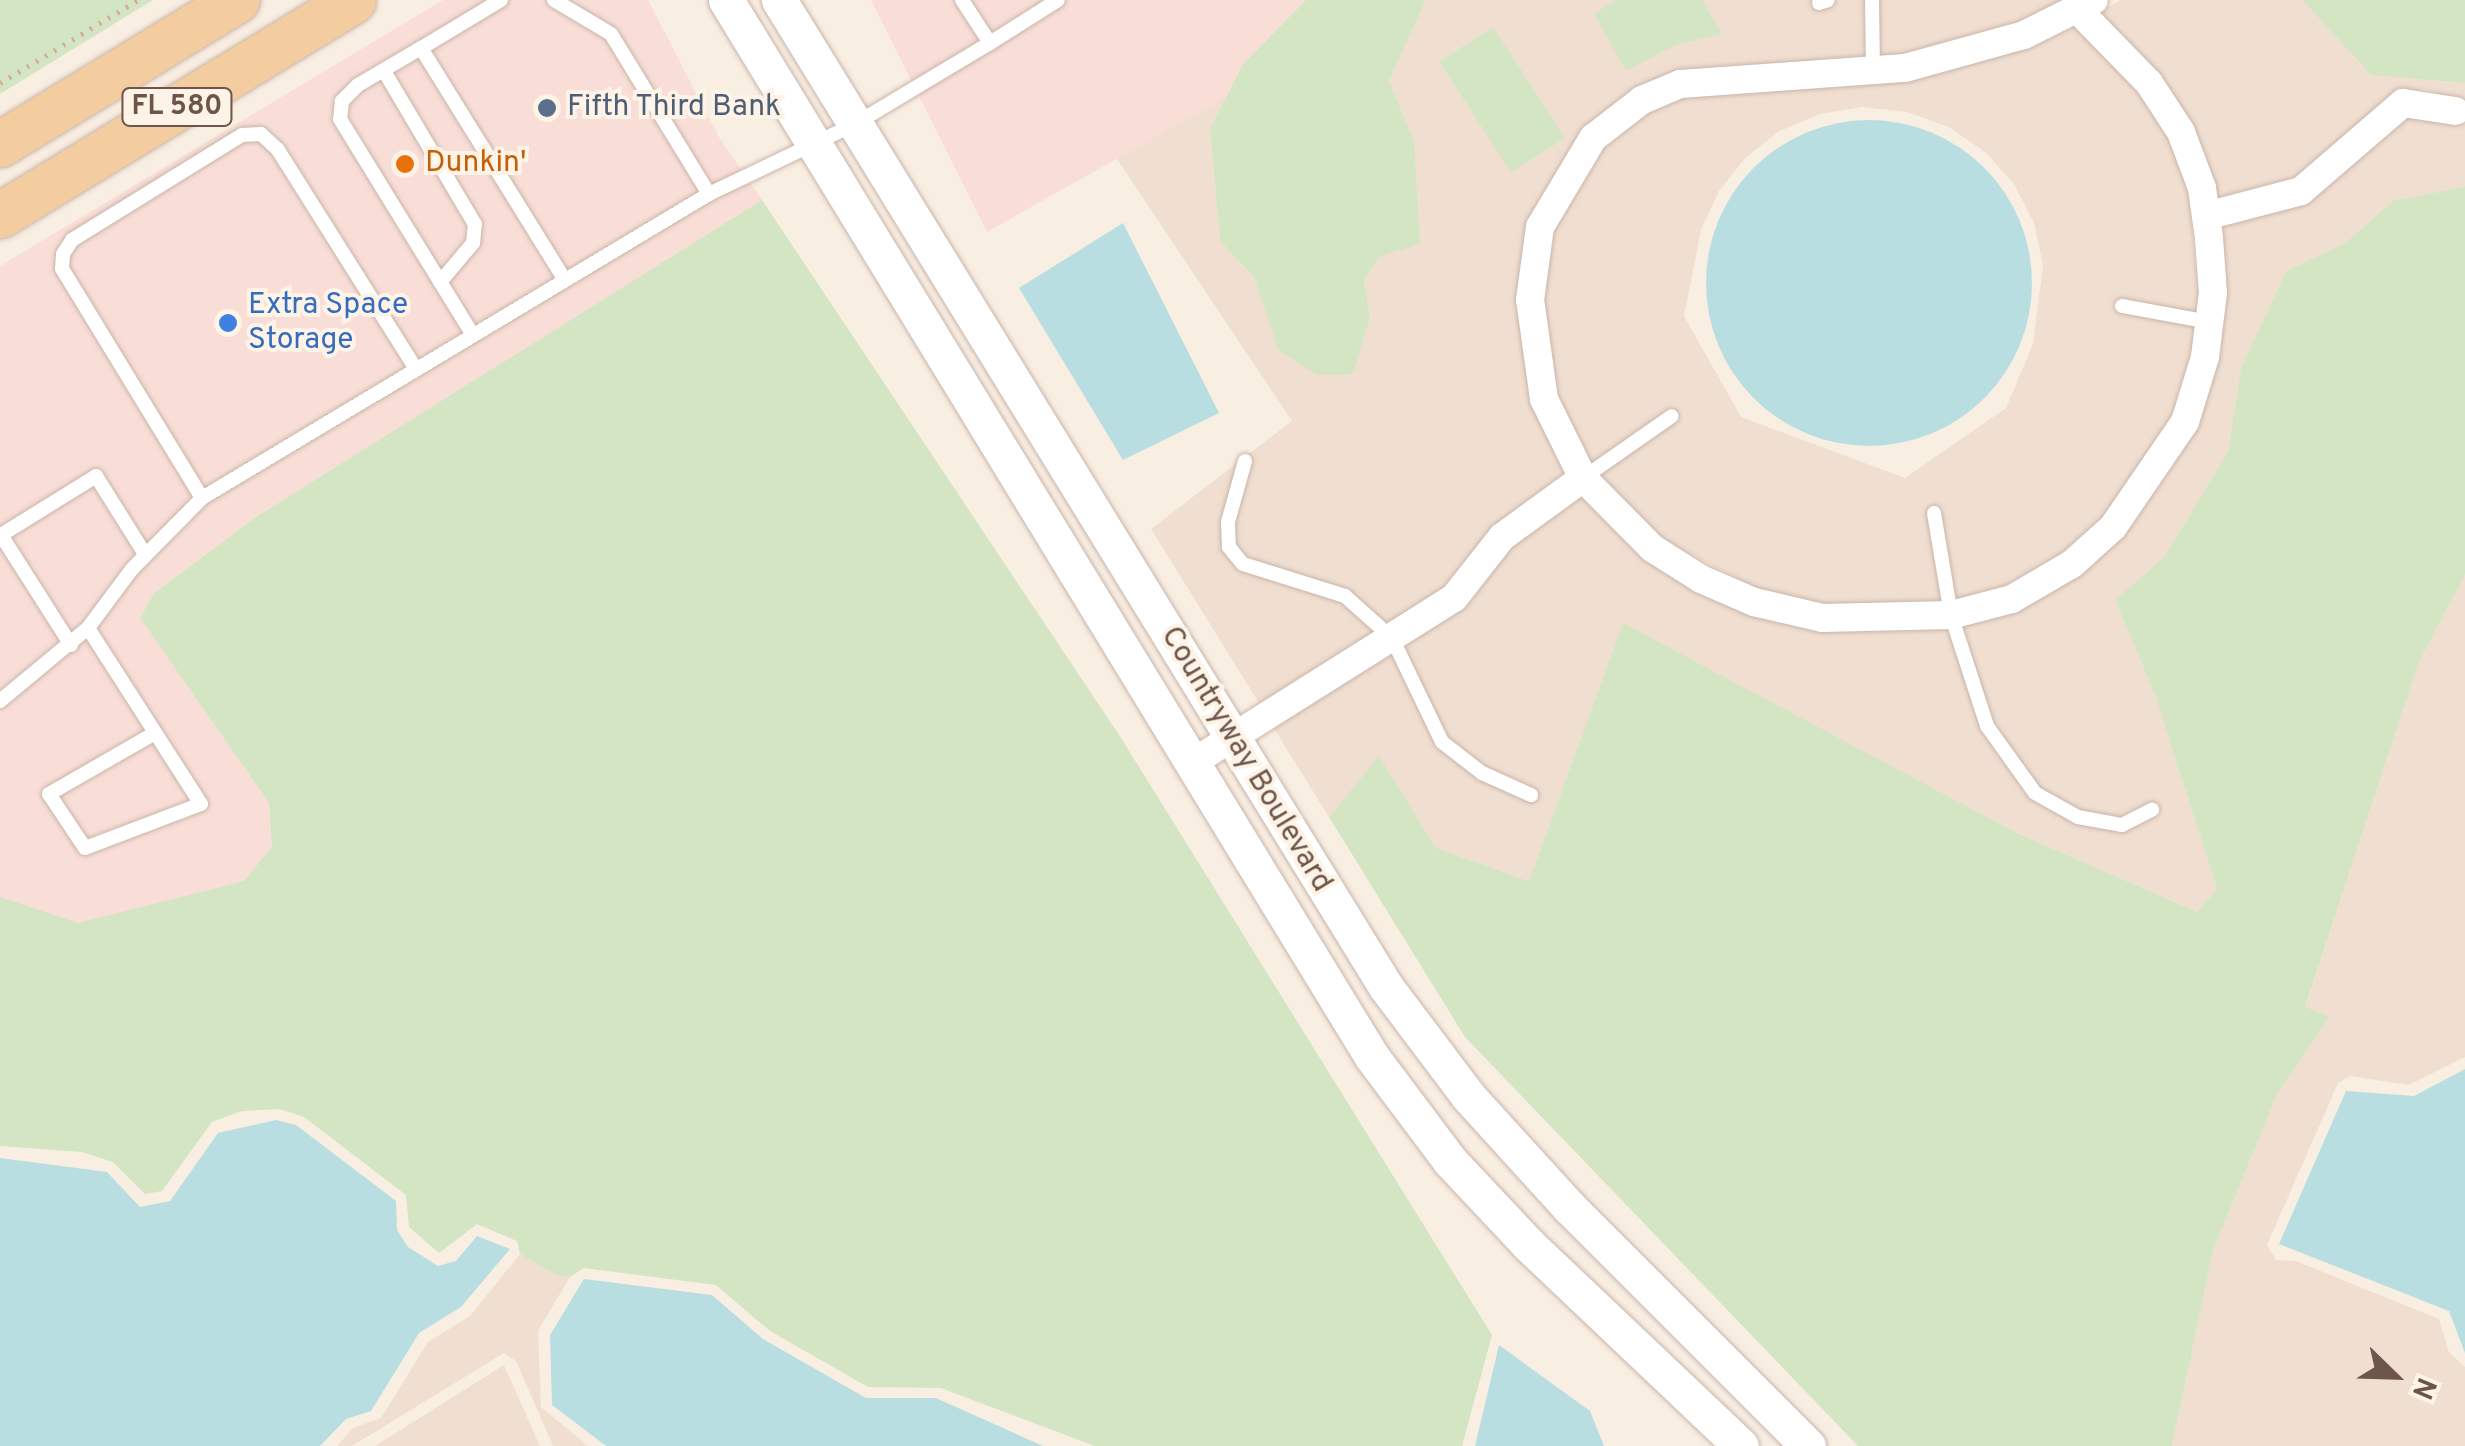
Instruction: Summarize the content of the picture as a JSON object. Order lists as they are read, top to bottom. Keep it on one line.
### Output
{"streets":{"main road":["FL 580"],"street":["Countryway Boulevard"]},"places":["Fifth Third Bank","Dunkin'","Extra Space Storage"],"north":"bottom right"}
